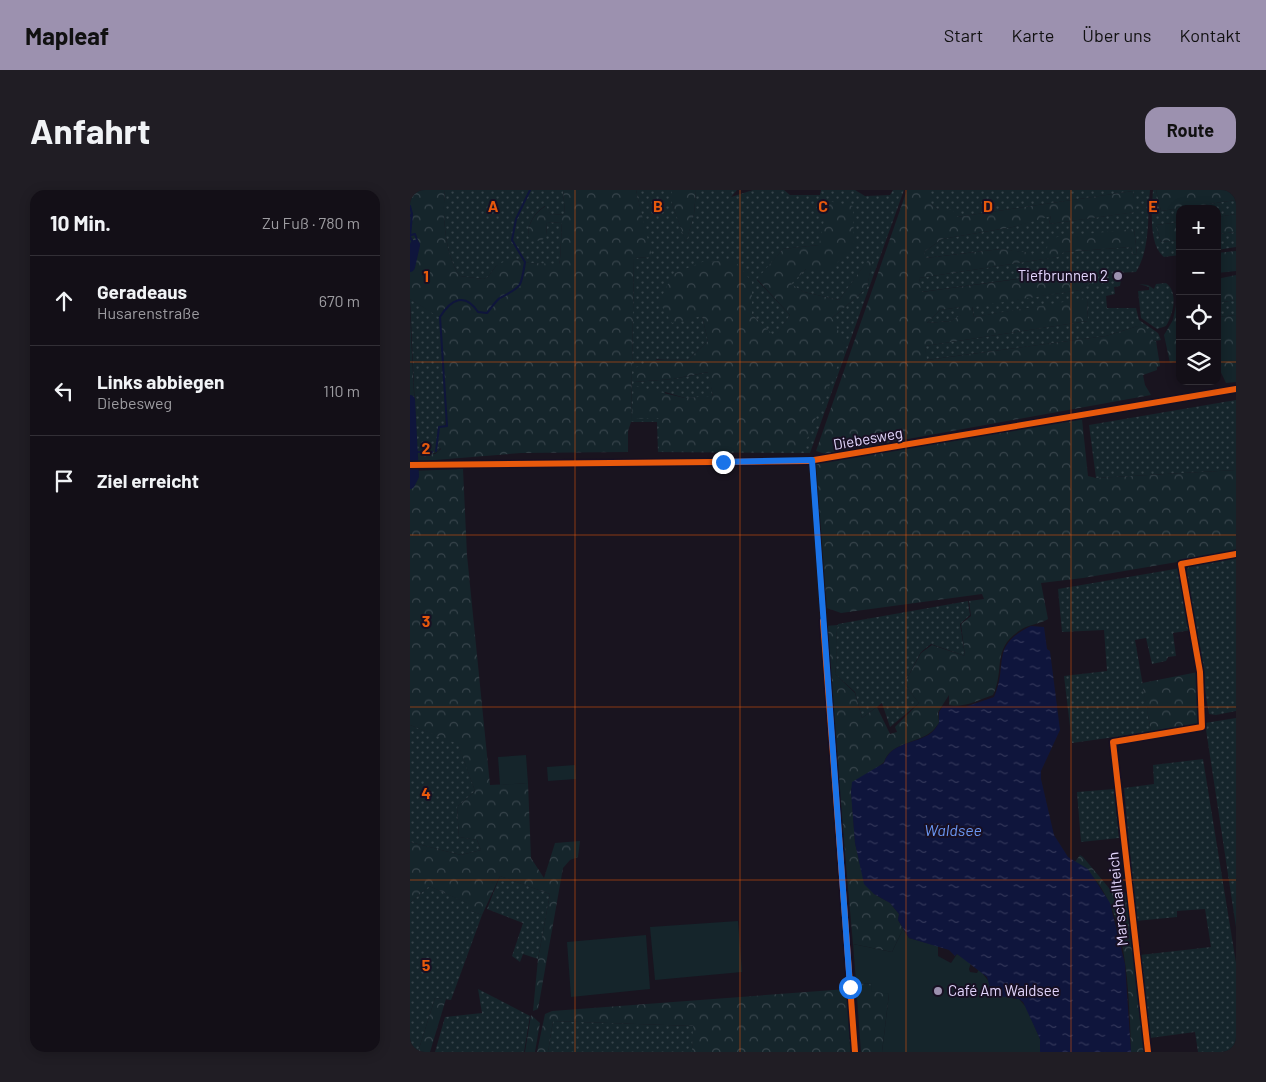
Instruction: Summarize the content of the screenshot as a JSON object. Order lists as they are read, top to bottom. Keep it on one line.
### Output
{"streets":{"street":["Diebesweg","Marschallteich"]},"water":["Waldsee"],"places":["Tiefbrunnen 2","Café Am Waldsee"],"page":{"header":"Mapleaf","nav":["Start","Karte","Über uns","Kontakt"],"buttons":"Route","title":"Anfahrt","heading":["10 Min.","Zu Fuß · 780 m"],"map_buttons":["+","−"],"list":[["Geradeaus","Husarenstraße","670 m"],["Links abbiegen","Diebesweg","110 m"],"Ziel erreicht"]},"grid":{"columns":["A","B","C","D","E"],"rows":["1","2","3","4","5"]}}
